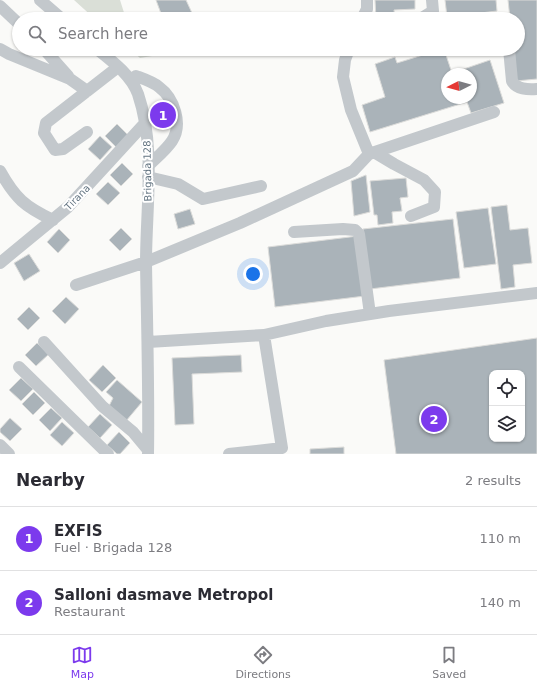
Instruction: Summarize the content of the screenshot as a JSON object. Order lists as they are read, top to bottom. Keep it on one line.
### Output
{"streets":{"street":["Brigada 128","Tirana"]},"crossings":[["Brigada 128","Tirana"]],"north":"left","page":{"search":"Search here","pins":["1","2"],"heading":["Nearby","2 results"],"list":[{"mark":"1","name":"EXFIS","note":"Fuel · Brigada 128","value":"110 m"},{"mark":"2","name":"Salloni dasmave Metropol","note":"Restaurant","value":"140 m"}],"nav":["Map","Directions","Saved"]}}
